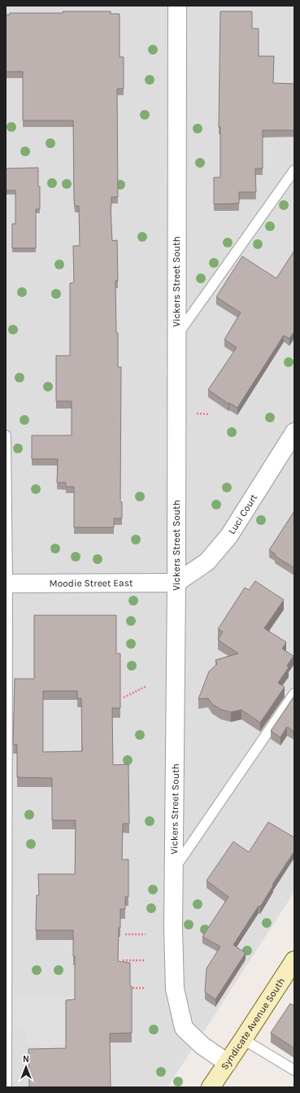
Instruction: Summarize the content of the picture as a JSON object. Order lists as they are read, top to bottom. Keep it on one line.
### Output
{"streets":{"street":["Vickers Street South","Luci Court","Moodie Street East","Syndicate Avenue South"]},"crossings":[["Vickers Street South","Luci Court"],["Vickers Street South","Moodie Street East"],["Vickers Street South","Syndicate Avenue South"],["Luci Court","Moodie Street East"]],"north":"top"}
